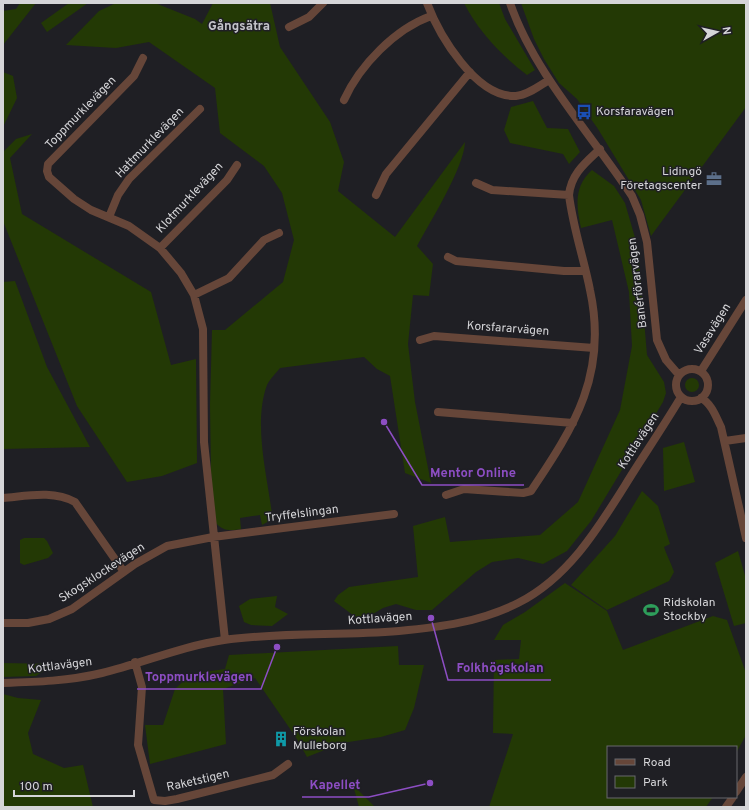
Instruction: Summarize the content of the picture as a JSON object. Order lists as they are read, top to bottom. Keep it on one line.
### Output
{"streets":{"street":["Toppmurklevägen","Hattmurklevägen","Klotmurklevägen","Banérförarvägen","Korsfararvägen","Vasavägen","Kottlavägen","Tryffelslingan","Skogsklockevägen","Raketstigen"]},"crossings":[["Toppmurklevägen","Hattmurklevägen"],["Toppmurklevägen","Klotmurklevägen"],["Toppmurklevägen","Kottlavägen"],["Toppmurklevägen","Tryffelslingan"],["Toppmurklevägen","Skogsklockevägen"],["Banérförarvägen","Vasavägen"],["Banérförarvägen","Kottlavägen"],["Vasavägen","Kottlavägen"],["Kottlavägen","Raketstigen"],["Tryffelslingan","Skogsklockevägen"]],"districts":["Gångsätra"],"places":{"bus stop":["Korsfaravägen"],"office":["Lidingö Företagscenter"],"other":["Mentor Online","Folkhögskolan","Toppmurklevägen","Kapellet"],"sports":["Ridskolan Stockby"],"building":["Förskolan Mulleborg"]},"legend":["Road","Park"],"scale_bar":"100 m","north":"right"}
